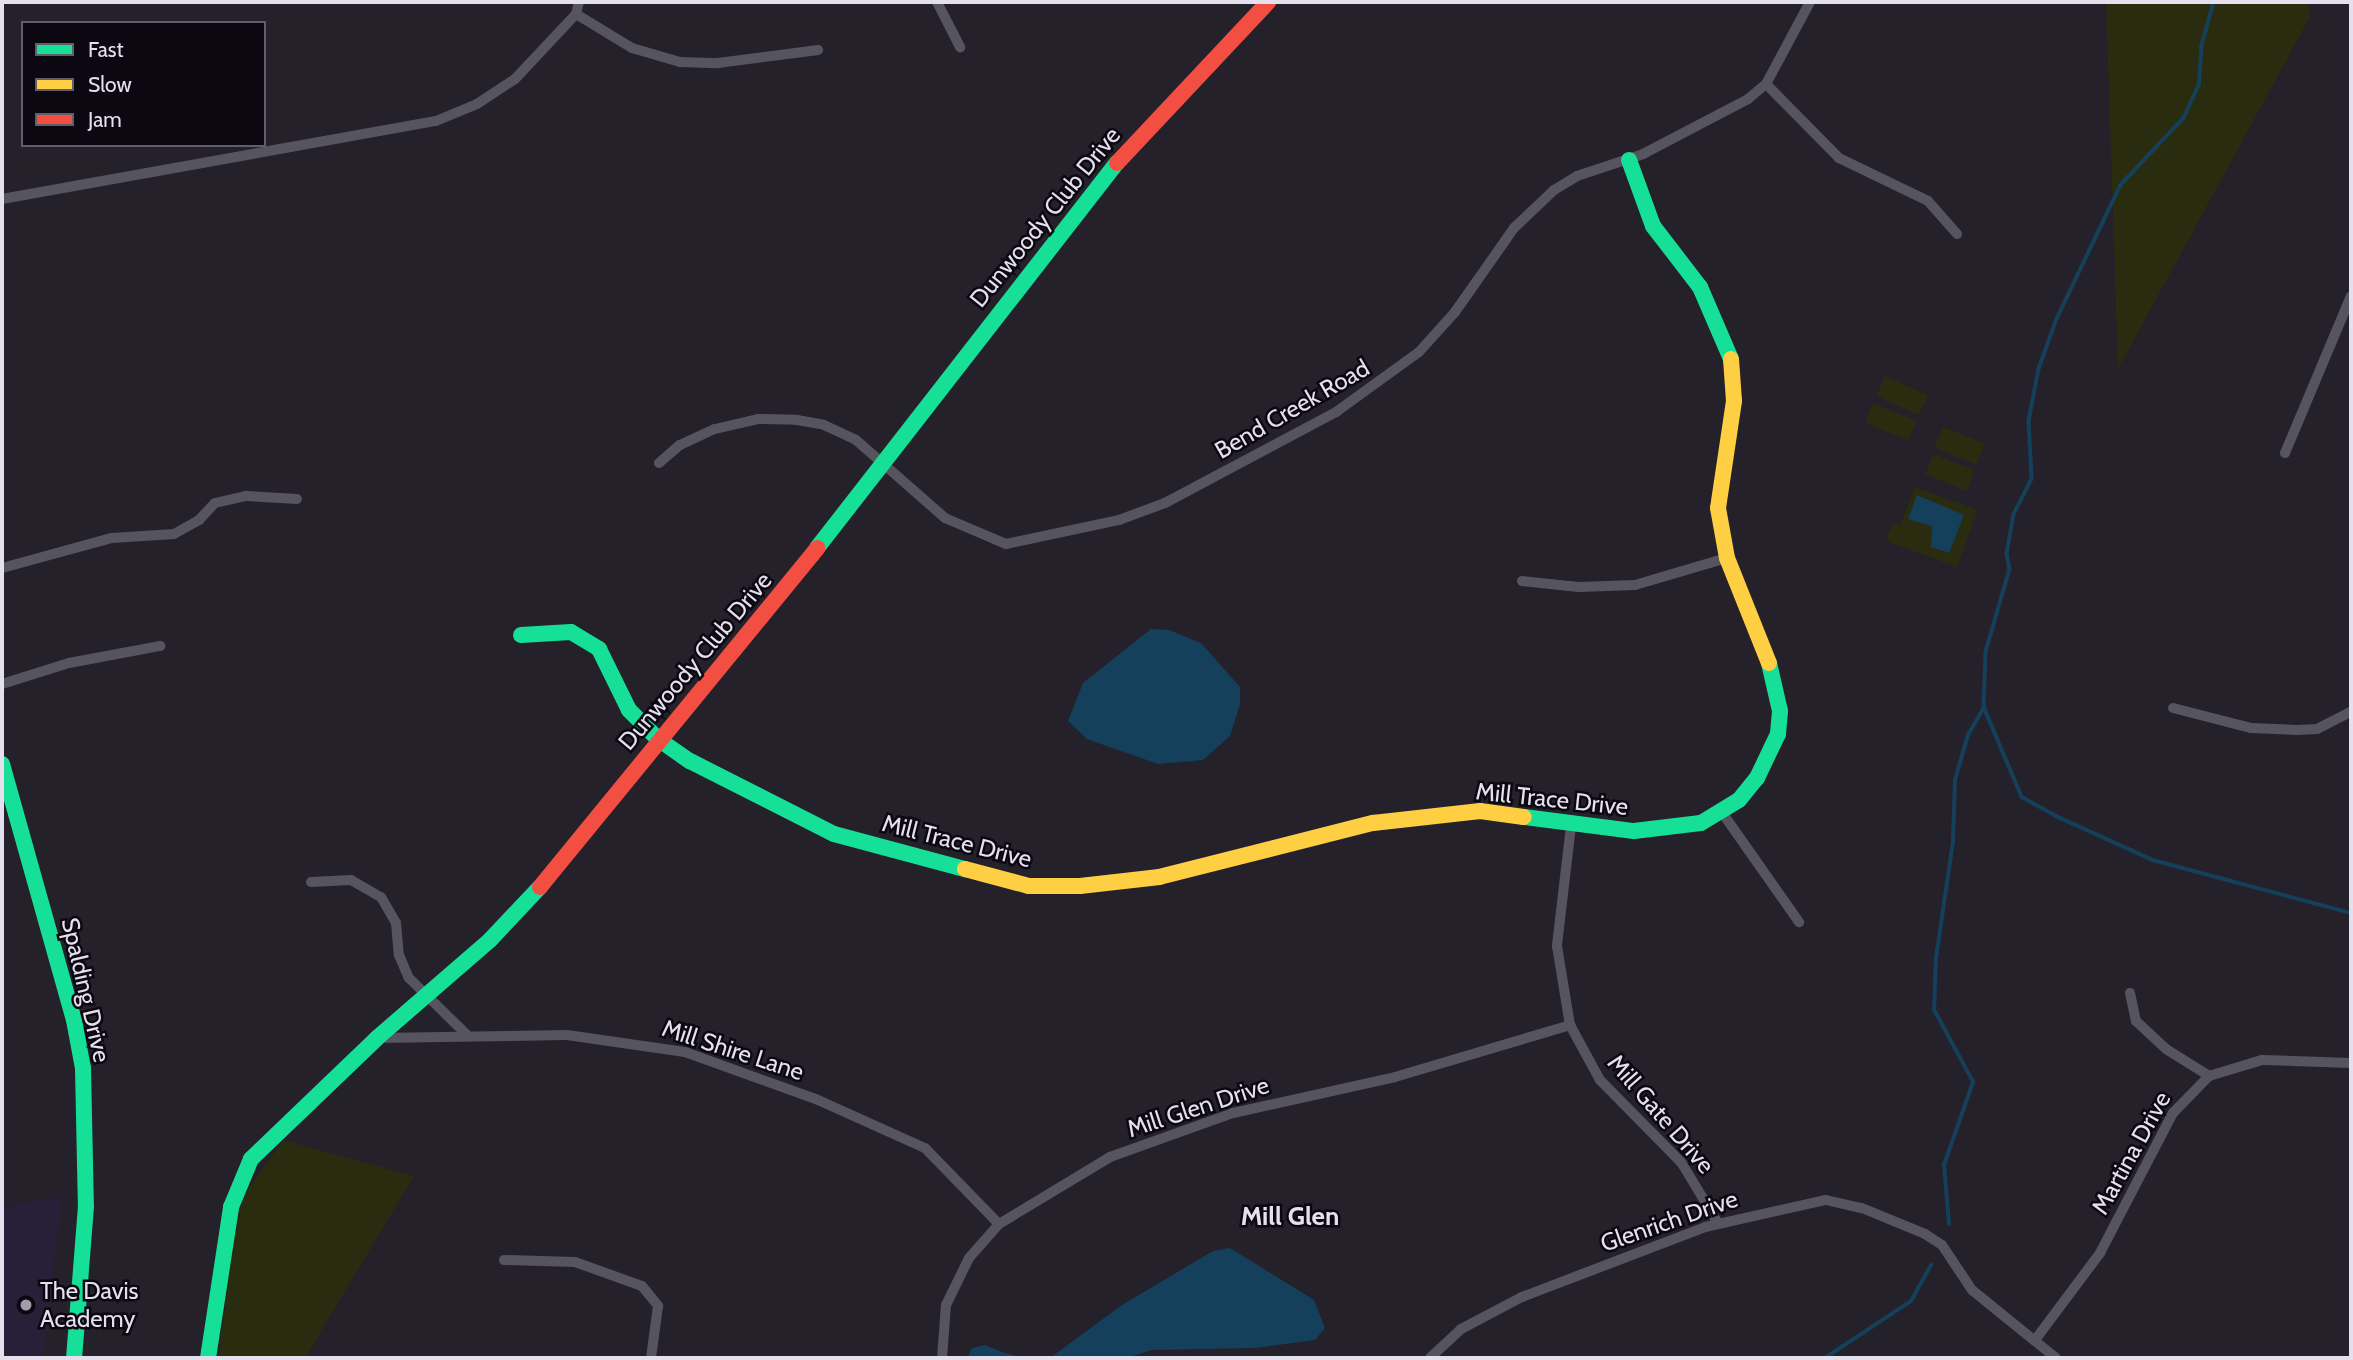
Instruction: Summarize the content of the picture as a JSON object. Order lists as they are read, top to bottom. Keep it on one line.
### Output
{"streets":{"street":["Dunwoody Club Drive","Bend Creek Road","Mill Trace Drive","Spalding Drive","Mill Shire Lane","Mill Glen Drive","Mill Gate Drive","Martina Drive","Glenrich Drive"]},"crossings":[["Dunwoody Club Drive","Bend Creek Road"],["Dunwoody Club Drive","Mill Trace Drive"],["Dunwoody Club Drive","Mill Shire Lane"],["Bend Creek Road","Mill Trace Drive"],["Mill Trace Drive","Mill Gate Drive"],["Mill Shire Lane","Mill Glen Drive"],["Mill Glen Drive","Mill Gate Drive"],["Mill Gate Drive","Glenrich Drive"],["Martina Drive","Glenrich Drive"]],"districts":["Mill Glen"],"places":["The Davis Academy"],"legend":["Fast","Slow","Jam"]}
